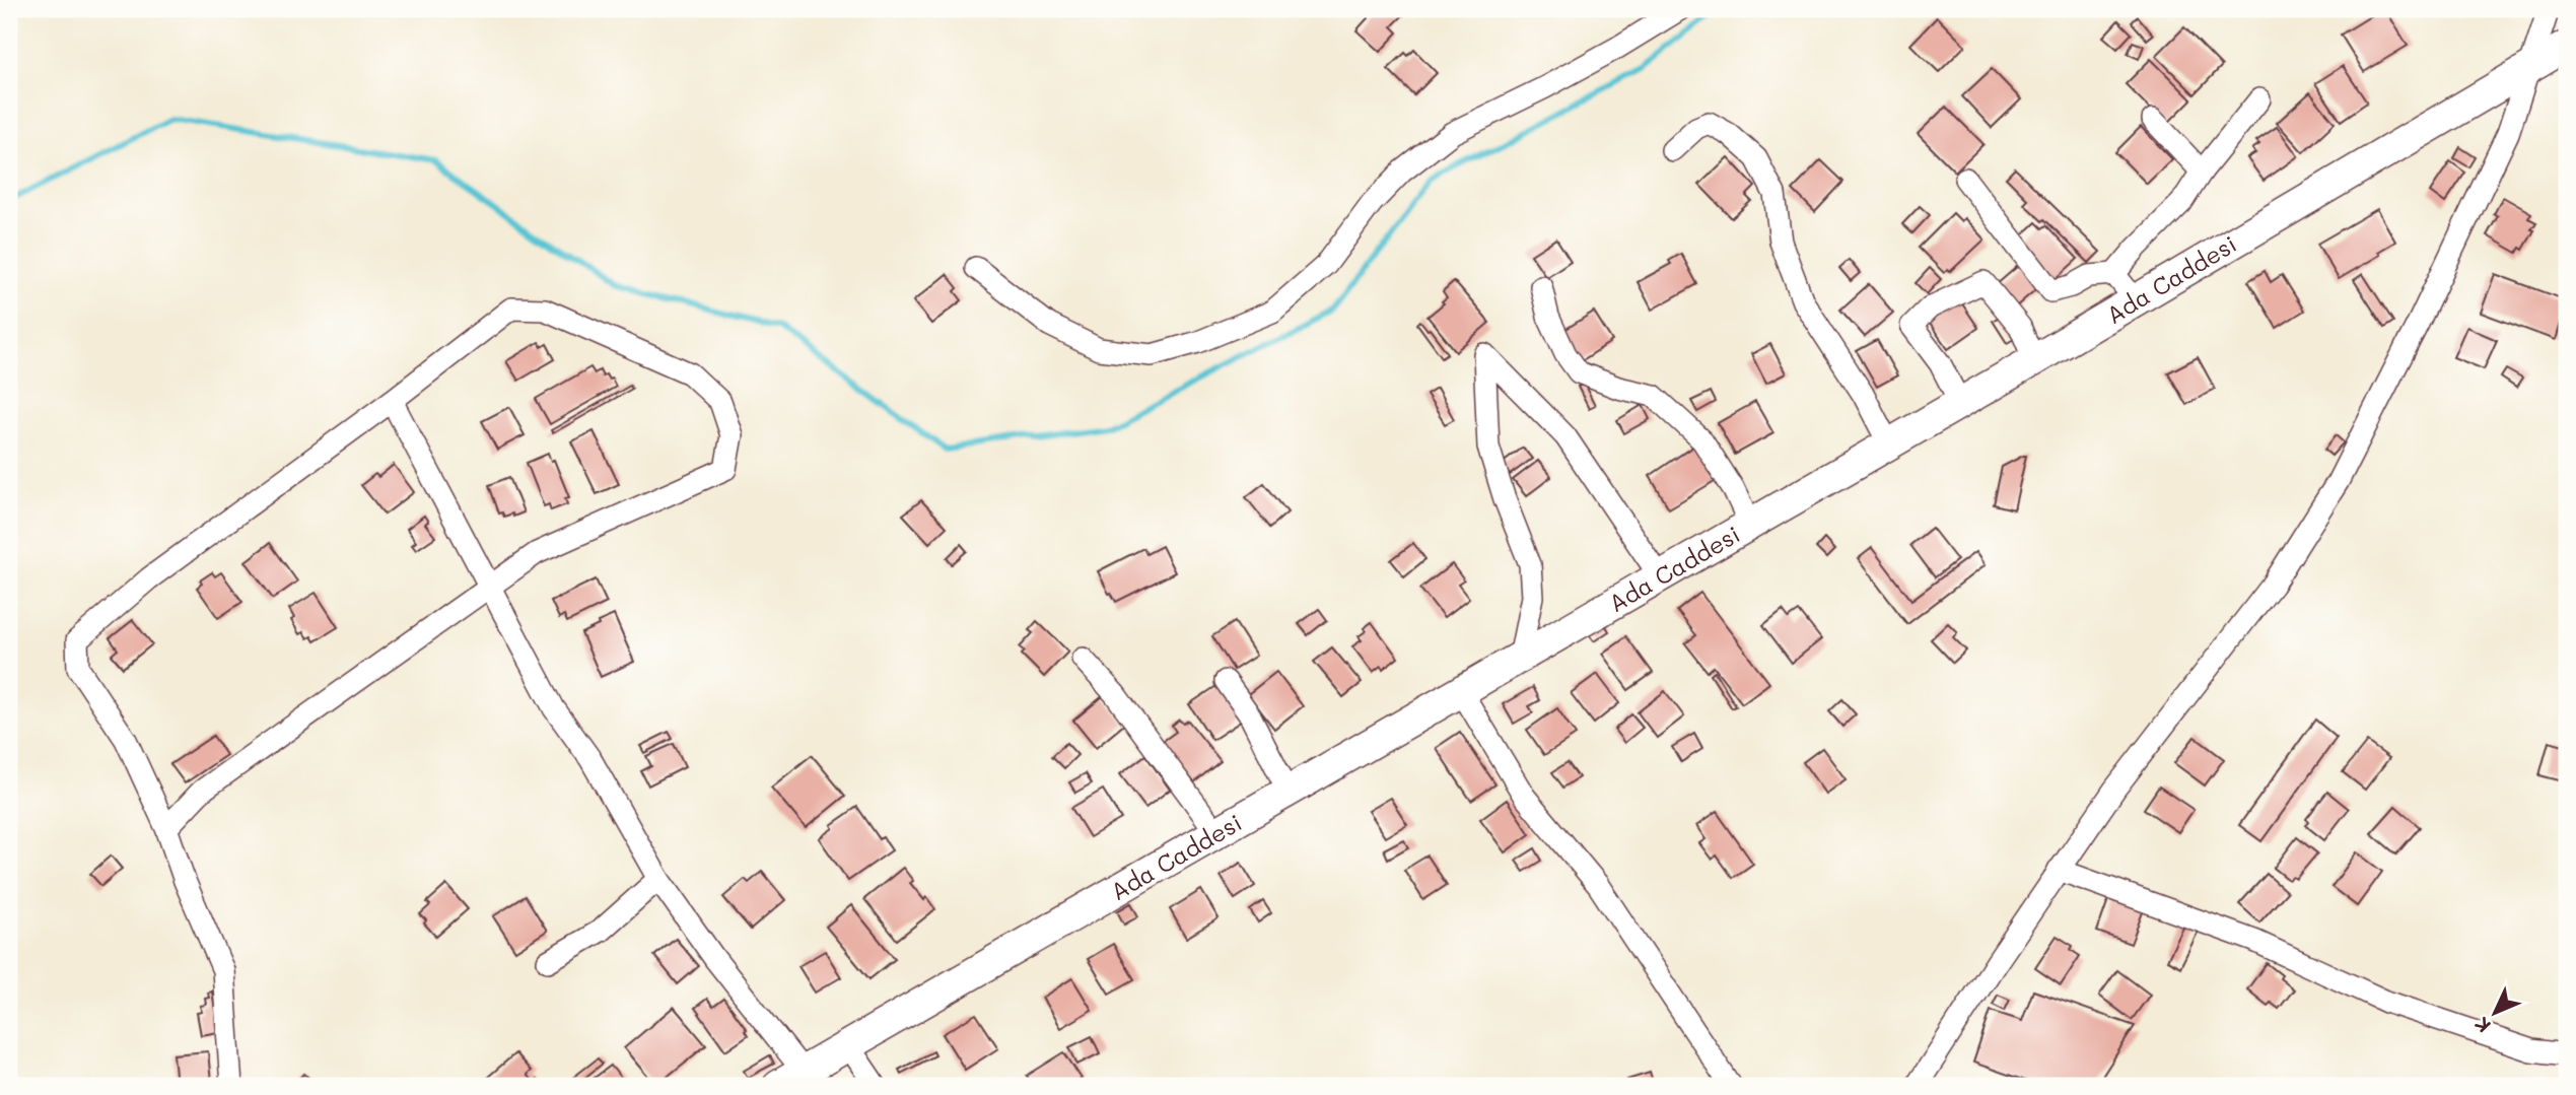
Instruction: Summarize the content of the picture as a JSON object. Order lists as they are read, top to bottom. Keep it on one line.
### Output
{"streets":{"main road":["Ada Caddesi"]},"north":"bottom left"}
